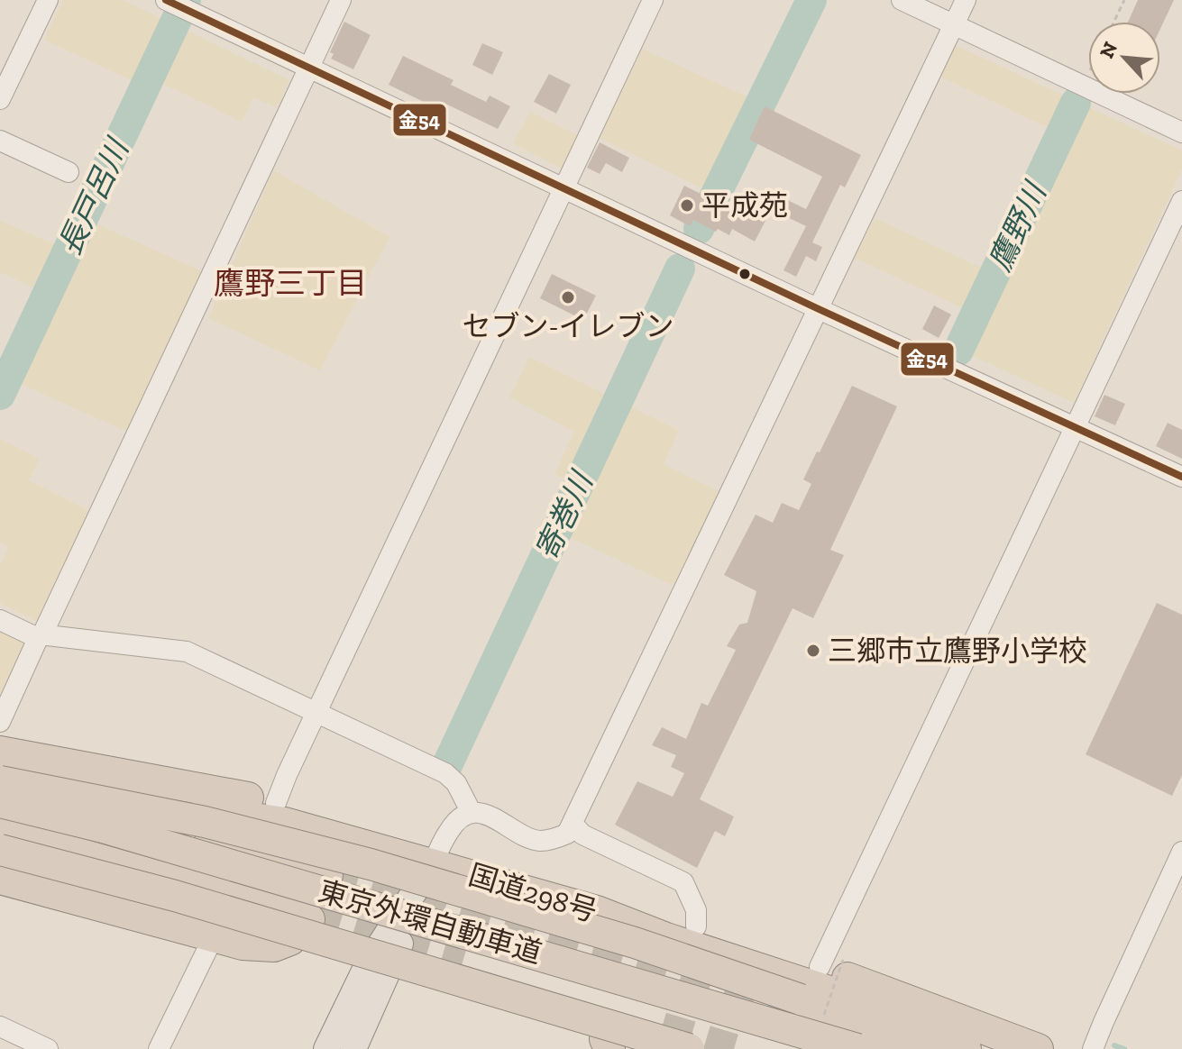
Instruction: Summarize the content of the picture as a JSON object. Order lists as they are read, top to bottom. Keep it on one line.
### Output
{"streets":{"highway":["国道298号","東京外環自動車道"]},"districts":["鷹野三丁目"],"water":["長戸呂川","鷹野川","寄巻川"],"places":["平成苑","セブン-イレブン","三郷市立鷹野小学校"],"lines":["transit line 金54"],"north":"top left"}
